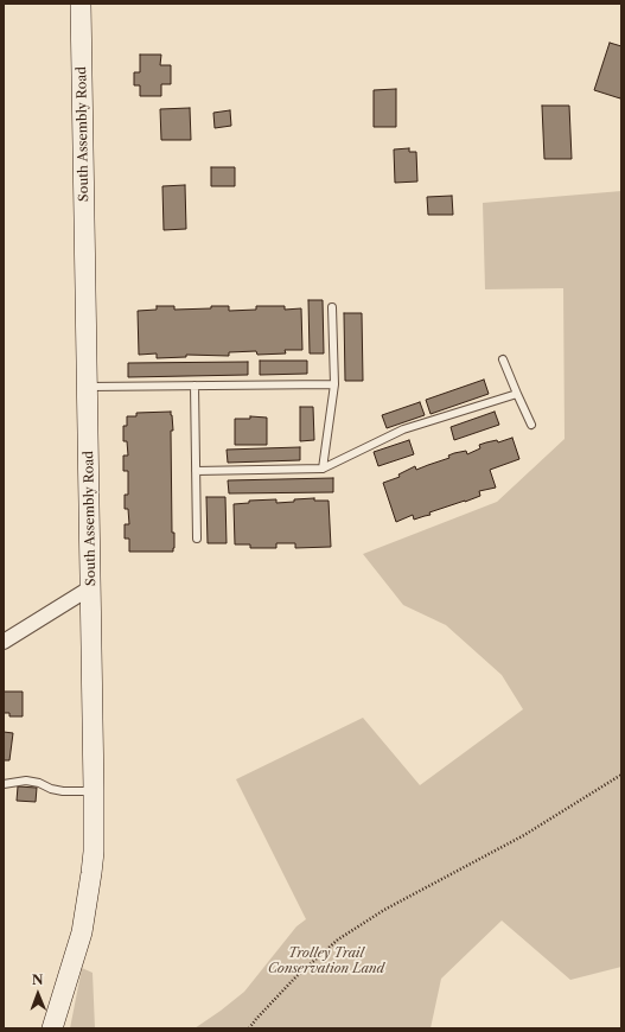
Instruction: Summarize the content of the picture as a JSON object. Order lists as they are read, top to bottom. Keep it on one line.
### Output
{"streets":{"street":["South Assembly Road"]},"parks":["Trolley Trail Conservation Land"],"north":"top"}
